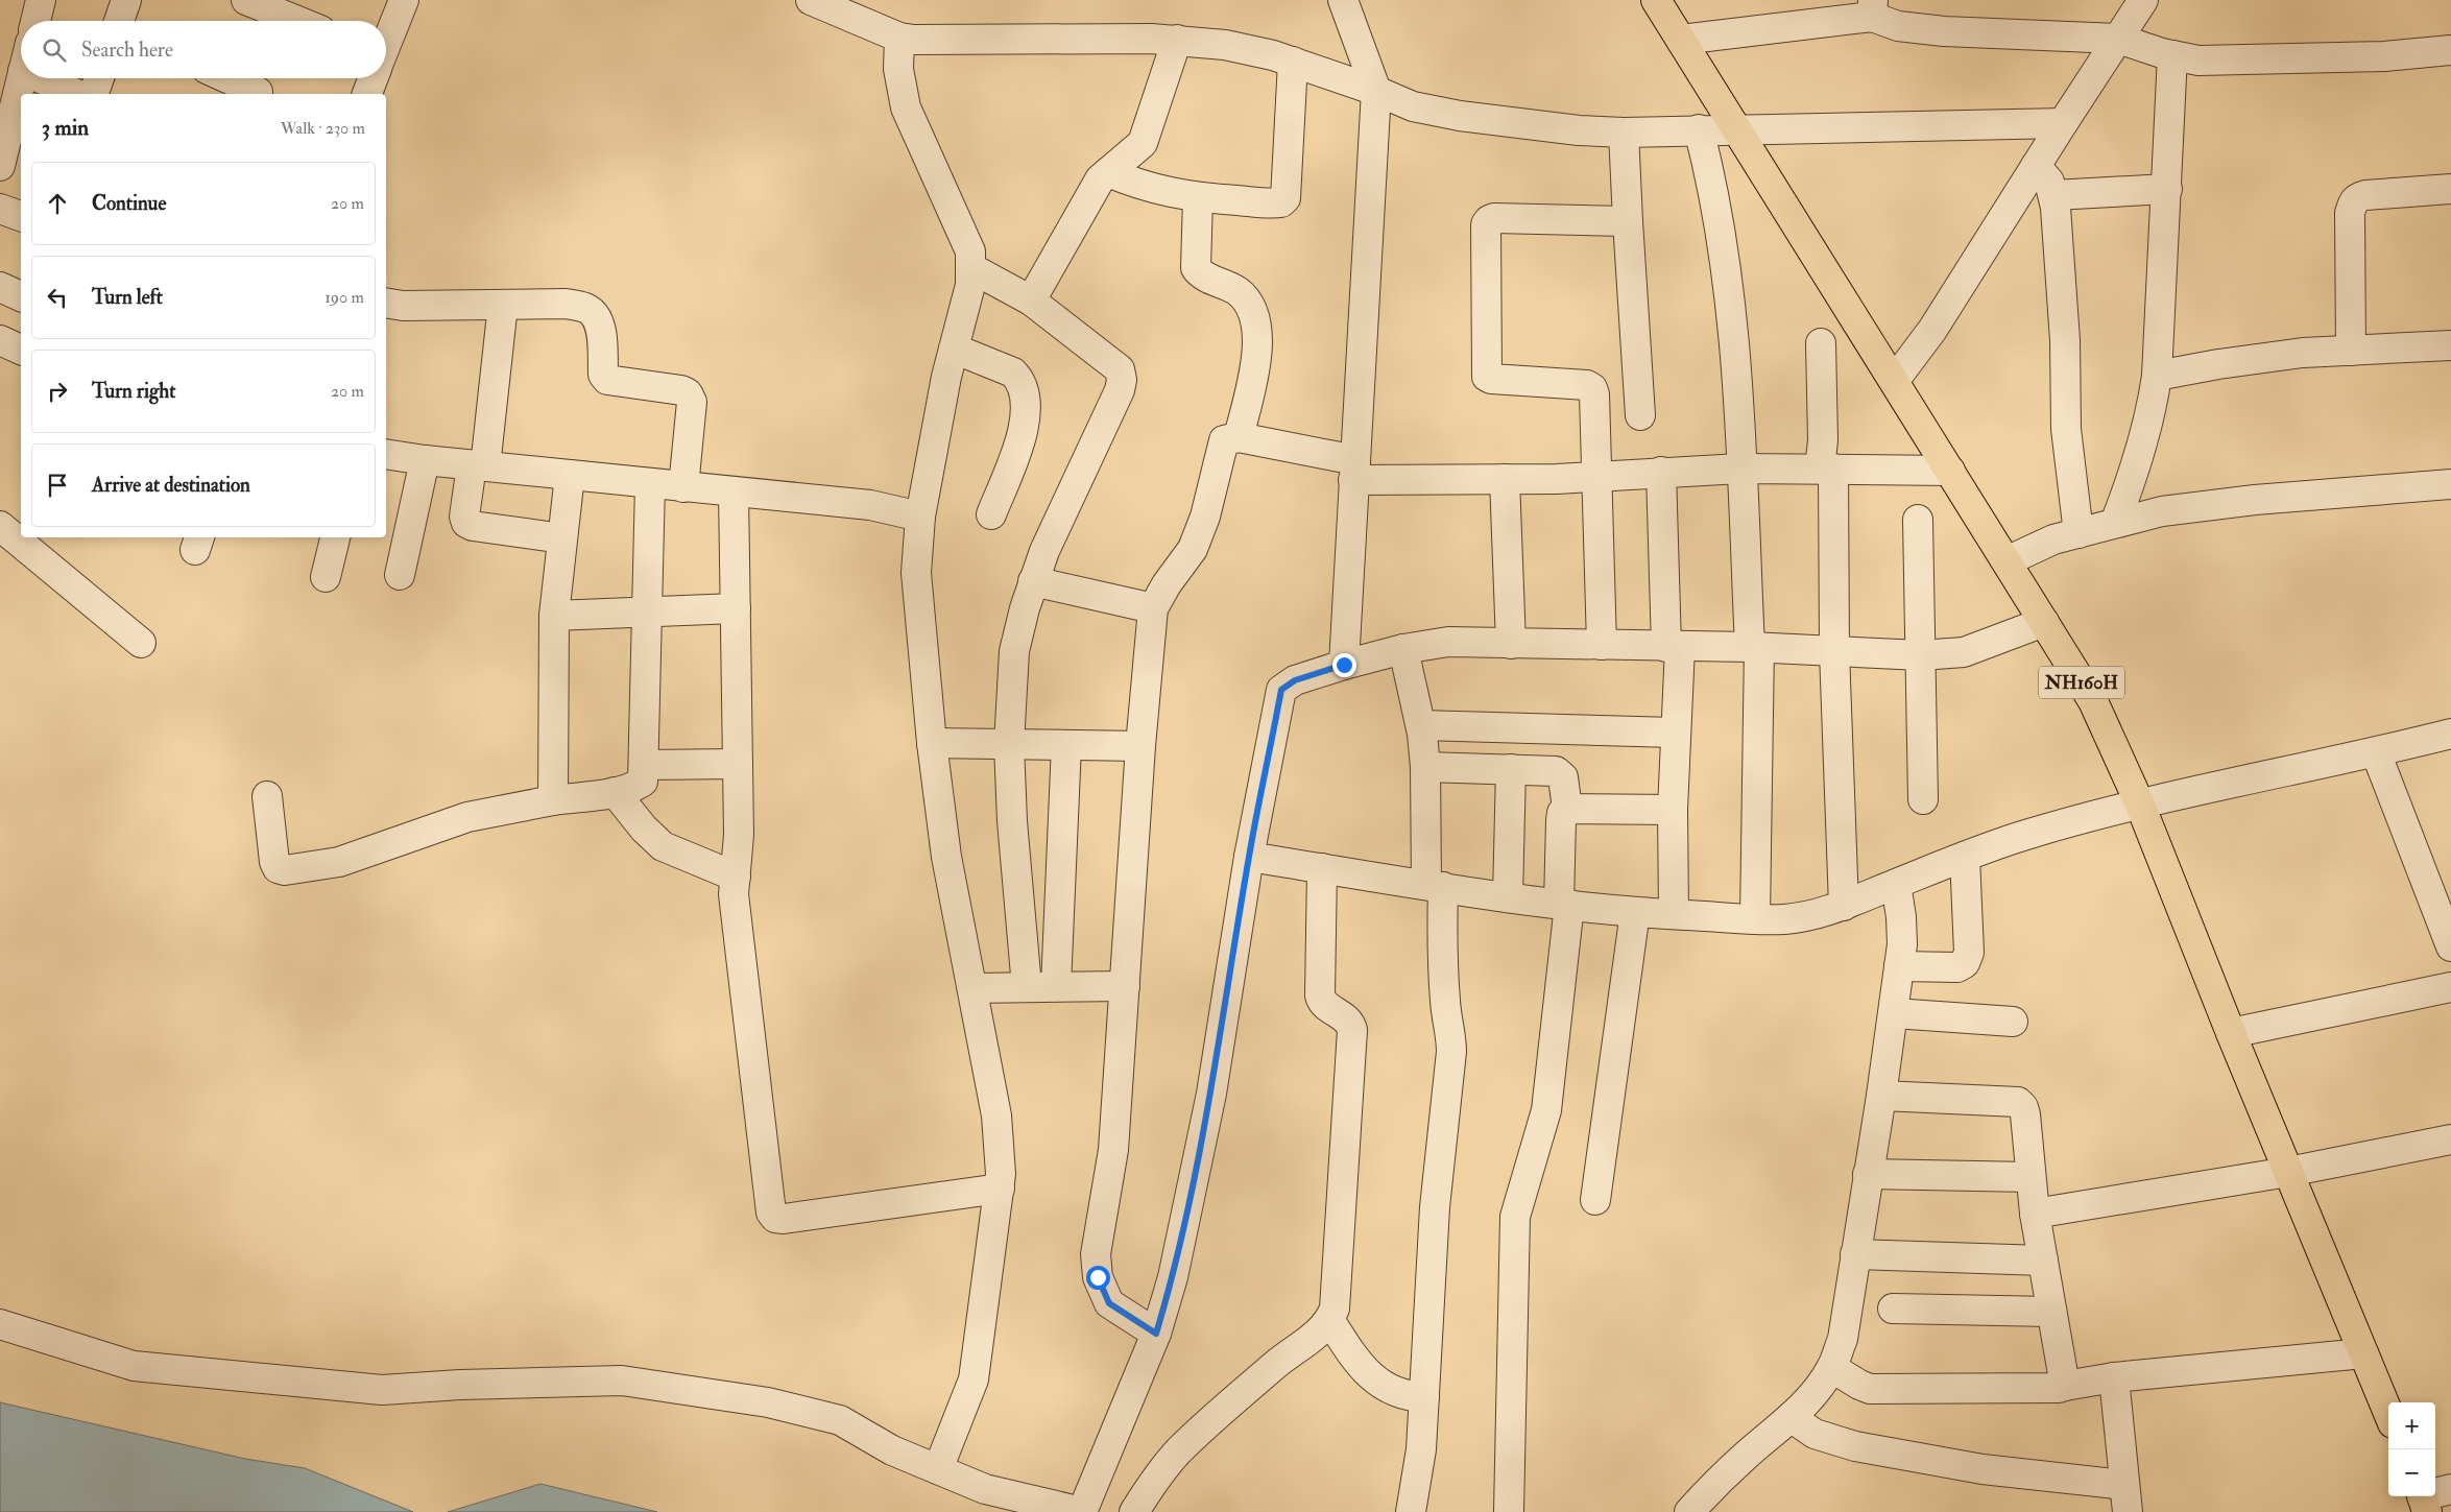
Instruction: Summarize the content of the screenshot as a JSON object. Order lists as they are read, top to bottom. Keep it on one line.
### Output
{"streets":{"highway":["NH160H"]},"page":{"search":"Search here","heading":["3 min","Walk · 230 m"],"list":[["Continue","20 m"],["Turn left","190 m"],["Turn right","20 m"],"Arrive at destination"],"map_buttons":["+","−"]}}
